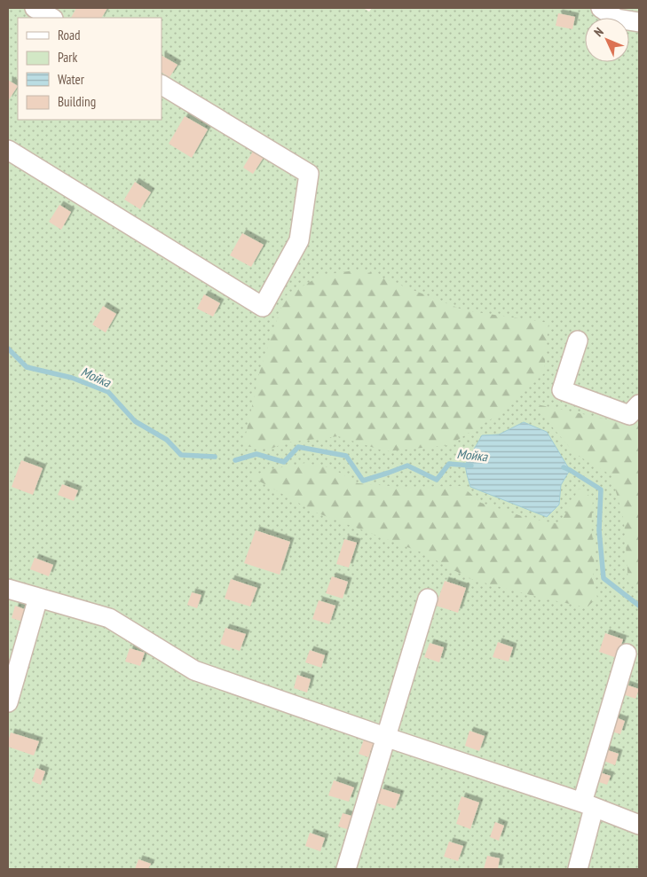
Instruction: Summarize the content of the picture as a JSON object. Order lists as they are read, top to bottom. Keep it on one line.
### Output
{"water":["Мойка"],"legend":["Road","Park","Water","Building"],"north":"top left"}
